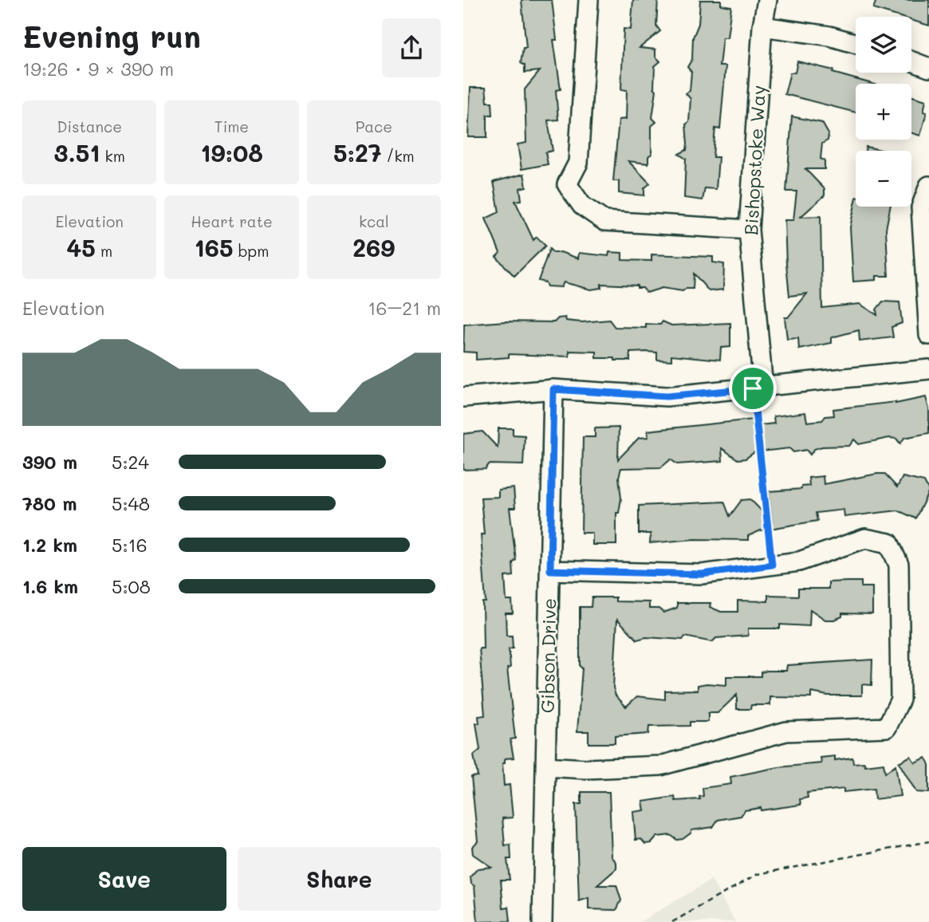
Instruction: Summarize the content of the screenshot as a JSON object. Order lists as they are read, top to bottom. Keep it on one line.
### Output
{"streets":{"street":["Bishopstoke Way","Gibson Drive"]},"page":{"heading":["Evening run","19:26 · 9 × 390 m"],"map_buttons":["+","−"],"stats":[["Distance","3.51 km"],["Time","19:08"],["Pace","5:27 /km"],["Elevation","45 m"],["Heart rate","165 bpm"],["kcal","269"]],"chart":["Elevation","16–21 m"],"list":[{"name":"390 m","note":"5:24"},{"name":"780 m","note":"5:48"},{"name":"1.2 km","note":"5:16"},{"name":"1.6 km","note":"5:08"}],"buttons":["Save","Share"]}}
